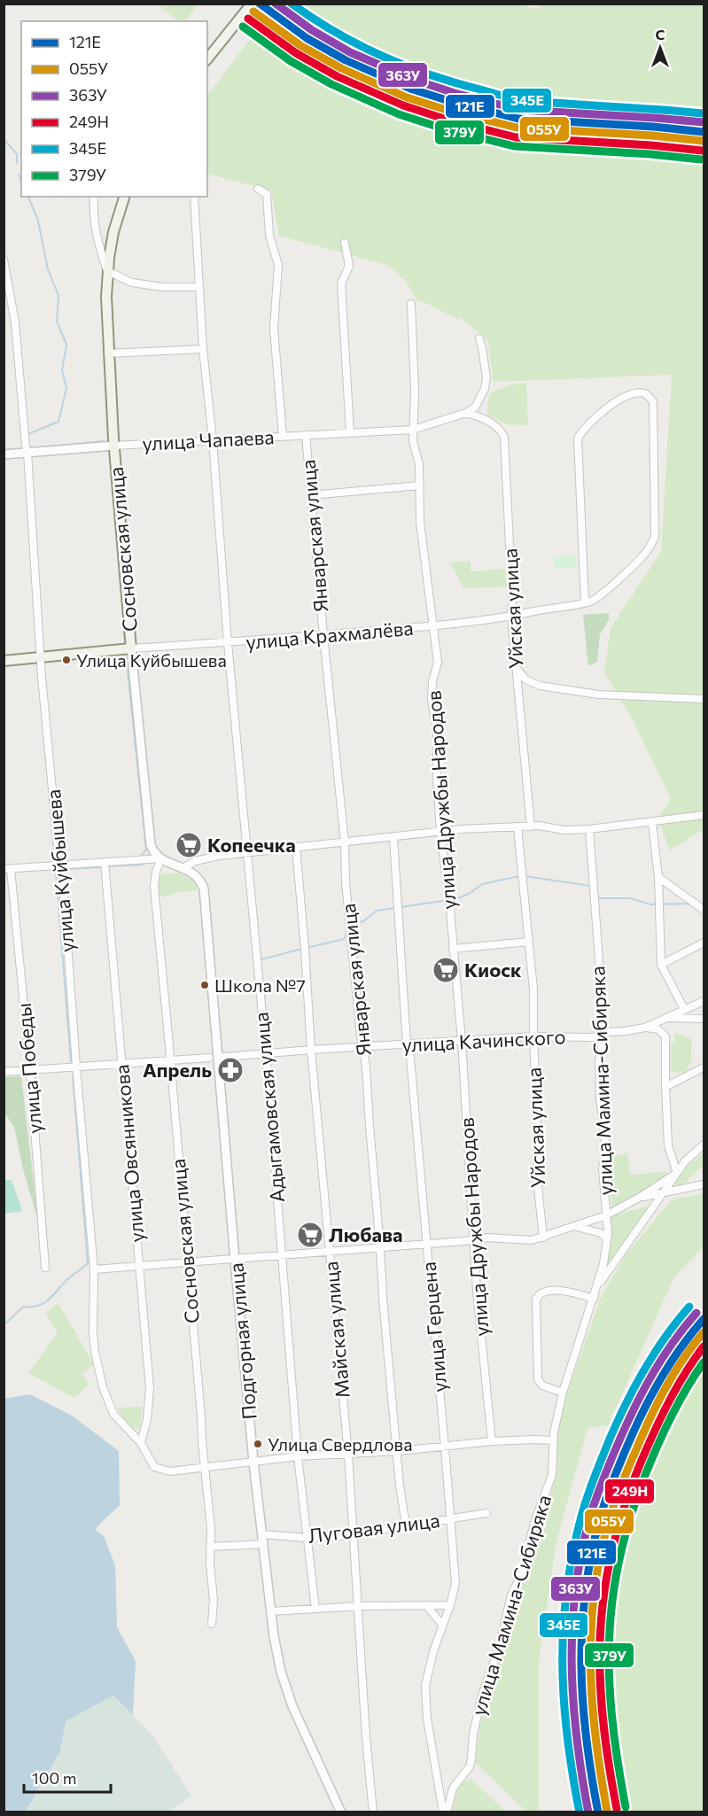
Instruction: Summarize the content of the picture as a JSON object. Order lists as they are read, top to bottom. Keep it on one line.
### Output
{"streets":{"main road":["Сосновская улица","улица Крахмалёва"],"street":["улица Чапаева","Январская улица","Уйская улица","улица Дружбы Народов","улица Куйбышева","улица Качинского","улица Победы","улица Мамина-Сибиряка","Адыгамовская улица","улица Овсянникова","улица Герцена","Майская улица","Подгорная улица","Луговая улица"]},"crossings":[["улица Чапаева","Январская улица"],["улица Чапаева","Сосновская улица"],["улица Чапаева","Уйская улица"],["улица Чапаева","улица Дружбы Народов"],["улица Чапаева","улица Куйбышева"],["улица Чапаева","Адыгамовская улица"],["Январская улица","улица Крахмалёва"],["Январская улица","улица Качинского"],["Январская улица","Луговая улица"],["Сосновская улица","улица Крахмалёва"],["Сосновская улица","улица Куйбышева"],["Уйская улица","улица Крахмалёва"],["Уйская улица","улица Качинского"],["улица Крахмалёва","улица Дружбы Народов"],["улица Крахмалёва","улица Куйбышева"],["улица Крахмалёва","Адыгамовская улица"],["улица Дружбы Народов","улица Качинского"],["улица Куйбышева","улица Овсянникова"],["улица Качинского","улица Мамина-Сибиряка"],["улица Качинского","Адыгамовская улица"],["улица Качинского","улица Герцена"],["улица Качинского","Майская улица"],["улица Мамина-Сибиряка","улица Герцена"],["Адыгамовская улица","Луговая улица"],["улица Герцена","Луговая улица"],["Майская улица","Луговая улица"],["Подгорная улица","Луговая улица"]],"places":{"other":["Улица Куйбышева","Школа №7","Улица Свердлова"],"supermarket":["Копеечка","Киоск","Любава"],"pharmacy":["Апрель"]},"lines":["transit line 121Е","transit line 363У","transit line 345Е","transit line 055У","transit line 249Н","transit line 379У"],"legend":["121Е","055У","363У","249Н","345Е","379У"],"scale_bar":"100 m","north":"top"}
